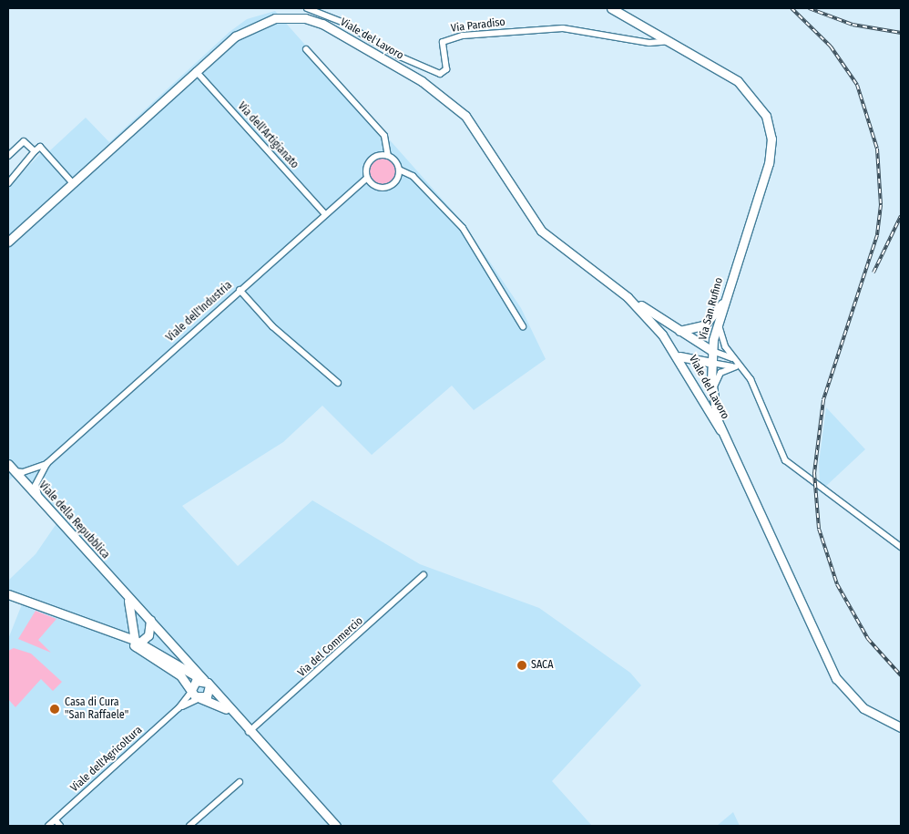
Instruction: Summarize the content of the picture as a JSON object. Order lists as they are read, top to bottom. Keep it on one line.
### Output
{"streets":{"street":["Via Paradiso","Viale del Lavoro","Via dell'Artigianato","Via San Rufino","Viale dell'Industria","Viale della Repubblica","Via del Commercio","Viale dell'Agricoltura"]},"crossings":[["Via Paradiso","Viale del Lavoro"],["Via Paradiso","Via San Rufino"],["Viale del Lavoro","Via dell'Artigianato"],["Viale del Lavoro","Via San Rufino"],["Via dell'Artigianato","Viale dell'Industria"],["Viale dell'Industria","Viale della Repubblica"],["Viale della Repubblica","Via del Commercio"],["Viale della Repubblica","Viale dell'Agricoltura"]],"places":["SACA","Casa di Cura \"San Raffaele\""]}
